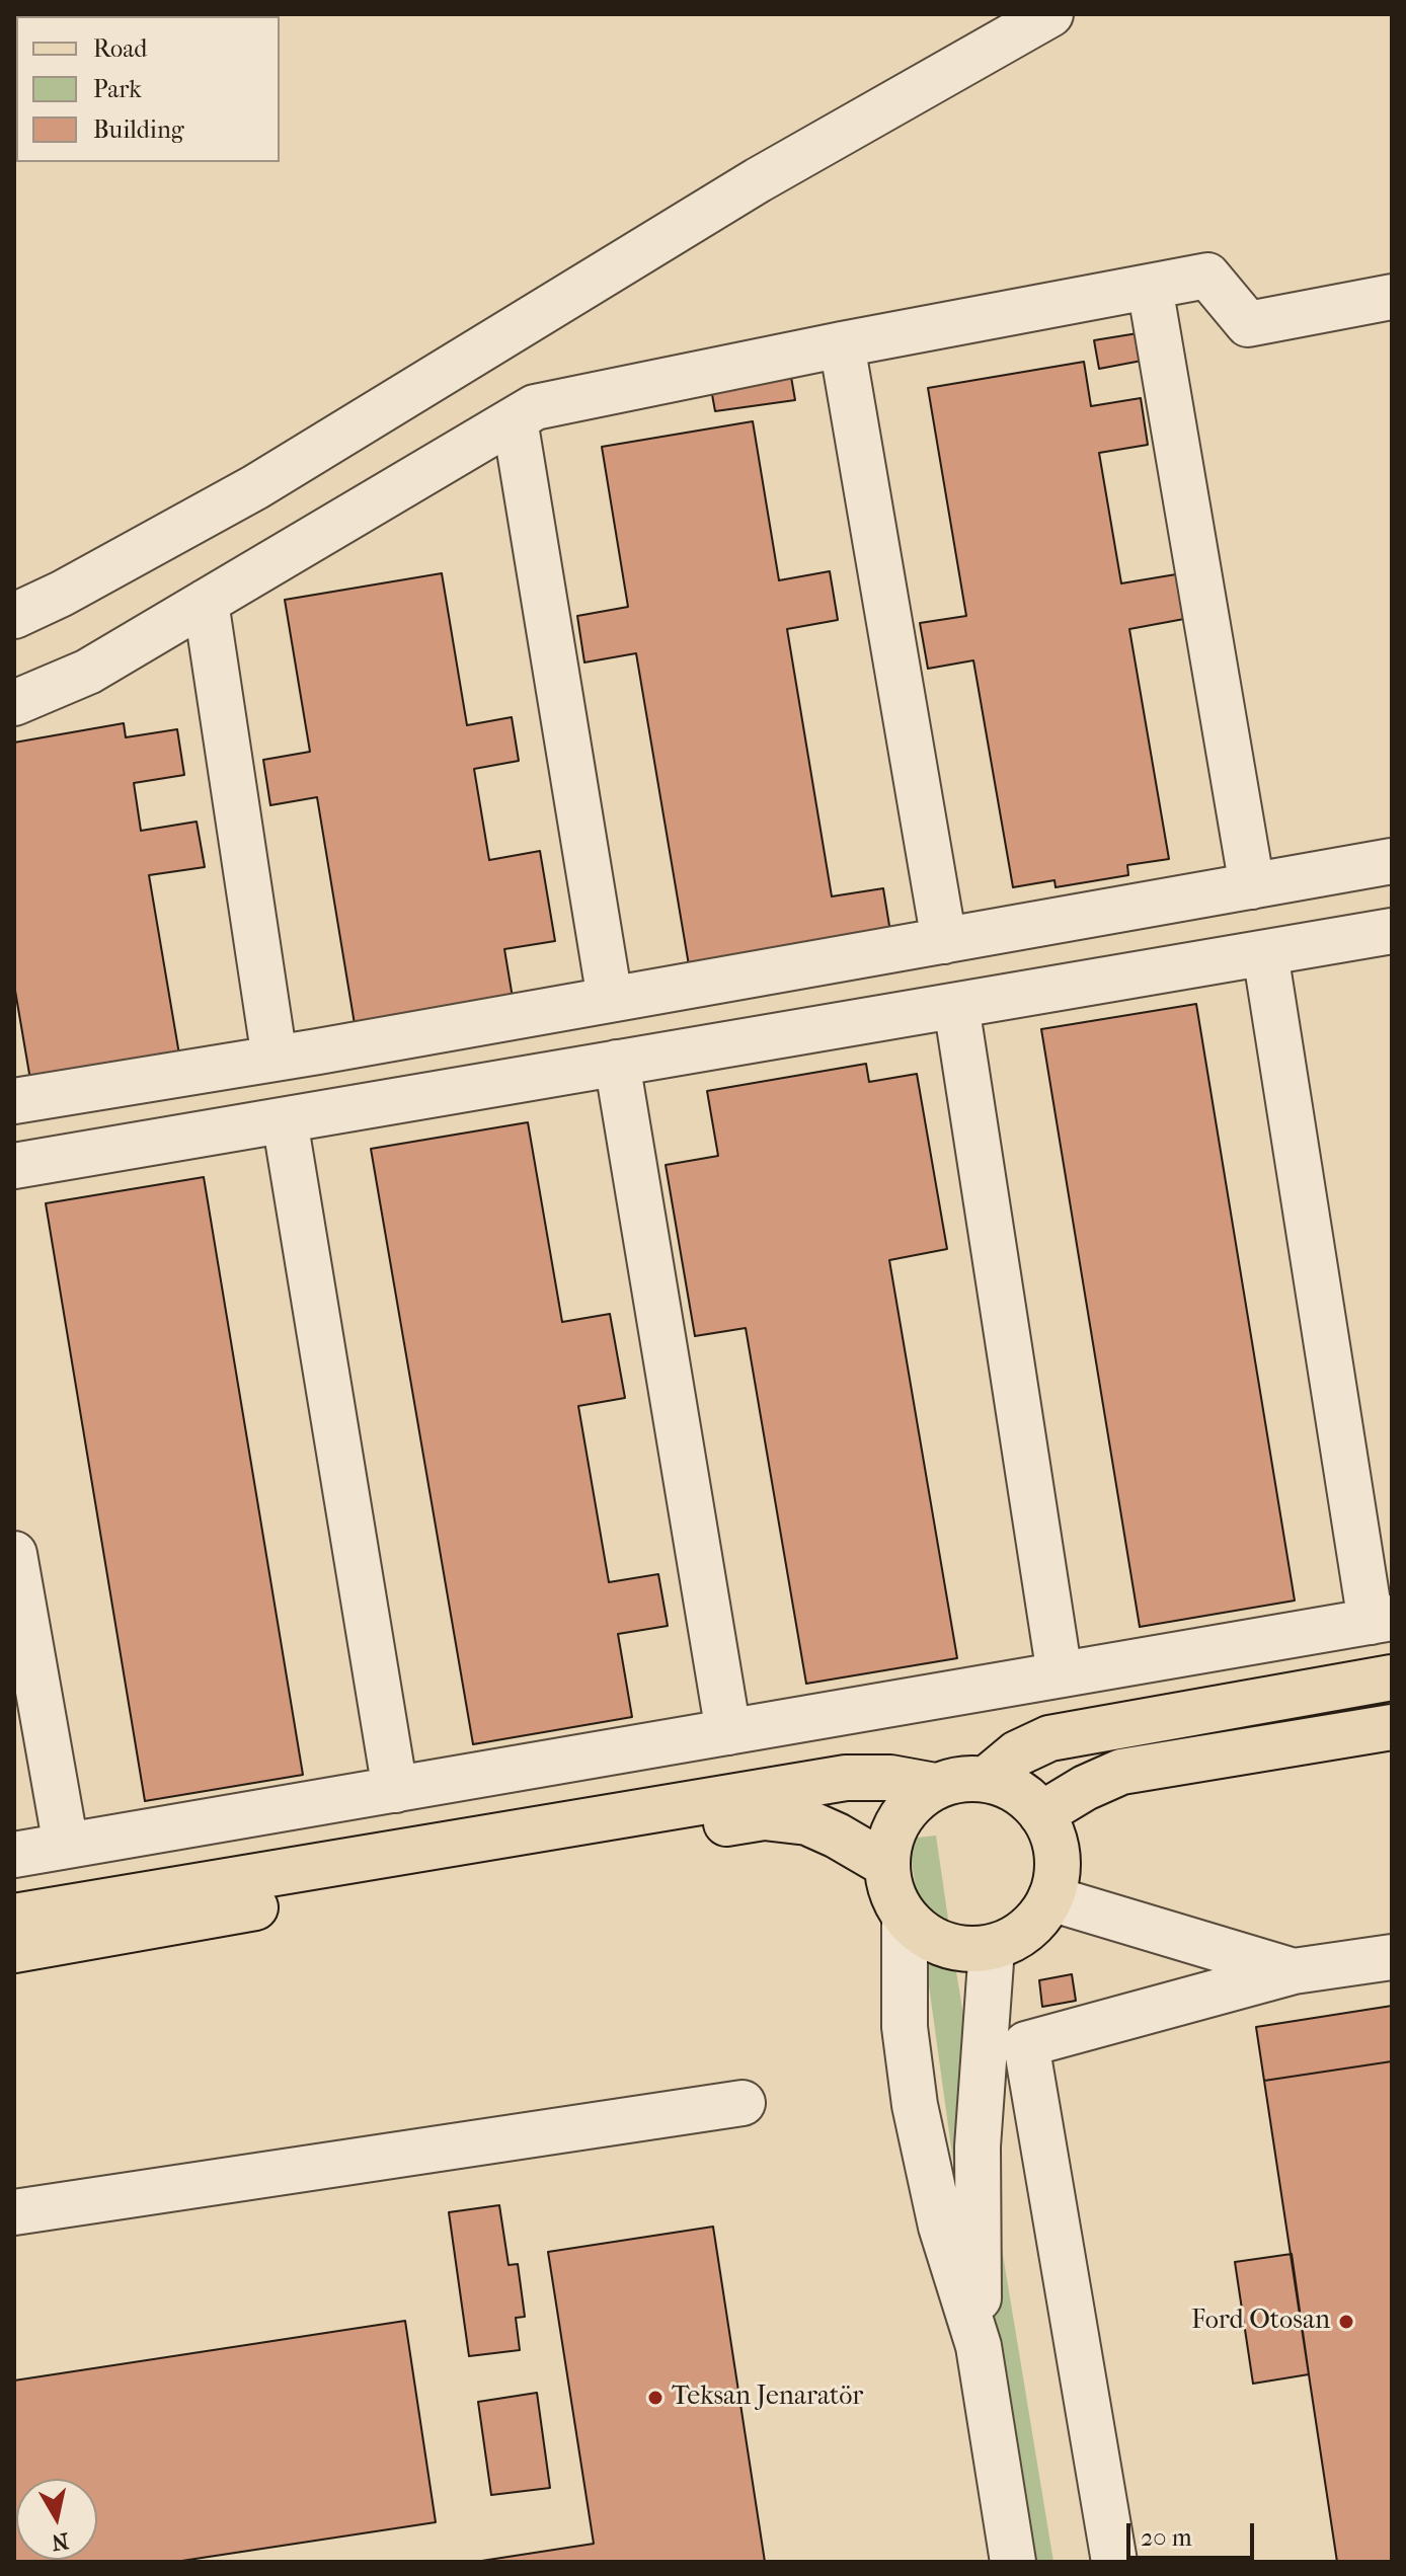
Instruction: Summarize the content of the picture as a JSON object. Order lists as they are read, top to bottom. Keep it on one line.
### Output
{"places":["Ford Otosan","Teksan Jenaratör"],"legend":["Road","Park","Building"],"scale_bar":"20 m","north":"bottom"}
